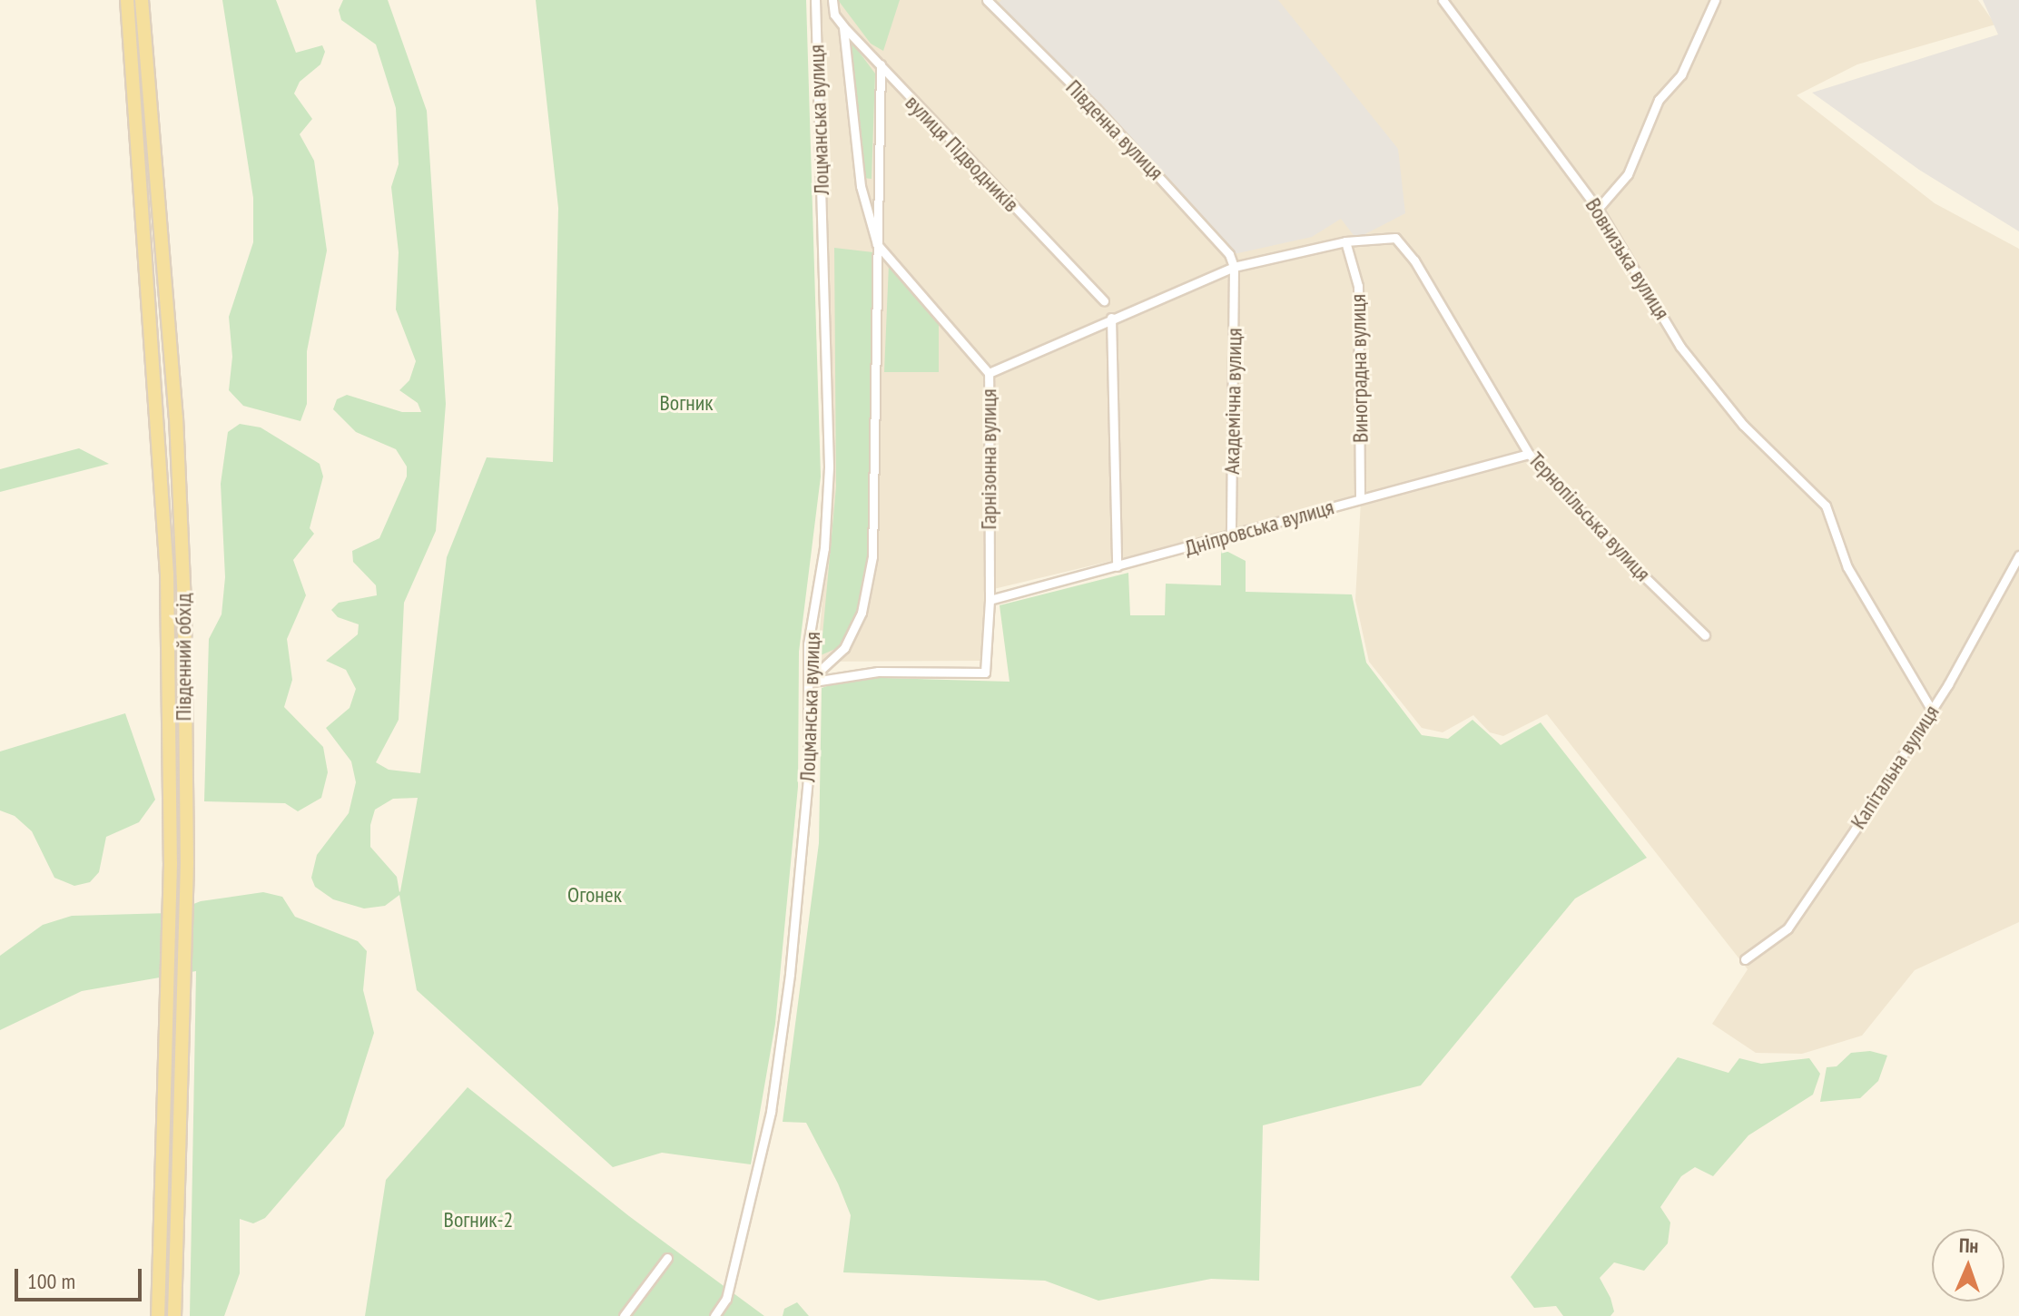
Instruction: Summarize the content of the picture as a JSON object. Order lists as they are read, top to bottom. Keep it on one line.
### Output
{"streets":{"main road":["Південний обхід"],"street":["Лоцманська вулиця","Південна вулиця","вулиця Підводників","Вовнизька вулиця","Виноградна вулиця","Академічна вулиця","Гарнізонна вулиця","Тернопільська вулиця","Дніпровська вулиця","Капітальна вулиця"]},"crossings":[["Лоцманська вулиця","Гарнізонна вулиця"],["Південна вулиця","Академічна вулиця"],["Вовнизька вулиця","Капітальна вулиця"],["Виноградна вулиця","Тернопільська вулиця"],["Виноградна вулиця","Дніпровська вулиця"],["Академічна вулиця","Дніпровська вулиця"],["Гарнізонна вулиця","Дніпровська вулиця"],["Тернопільська вулиця","Дніпровська вулиця"]],"parks":["Вогник","Огонек","Вогник-2"],"scale_bar":"100 m","north":"top"}
